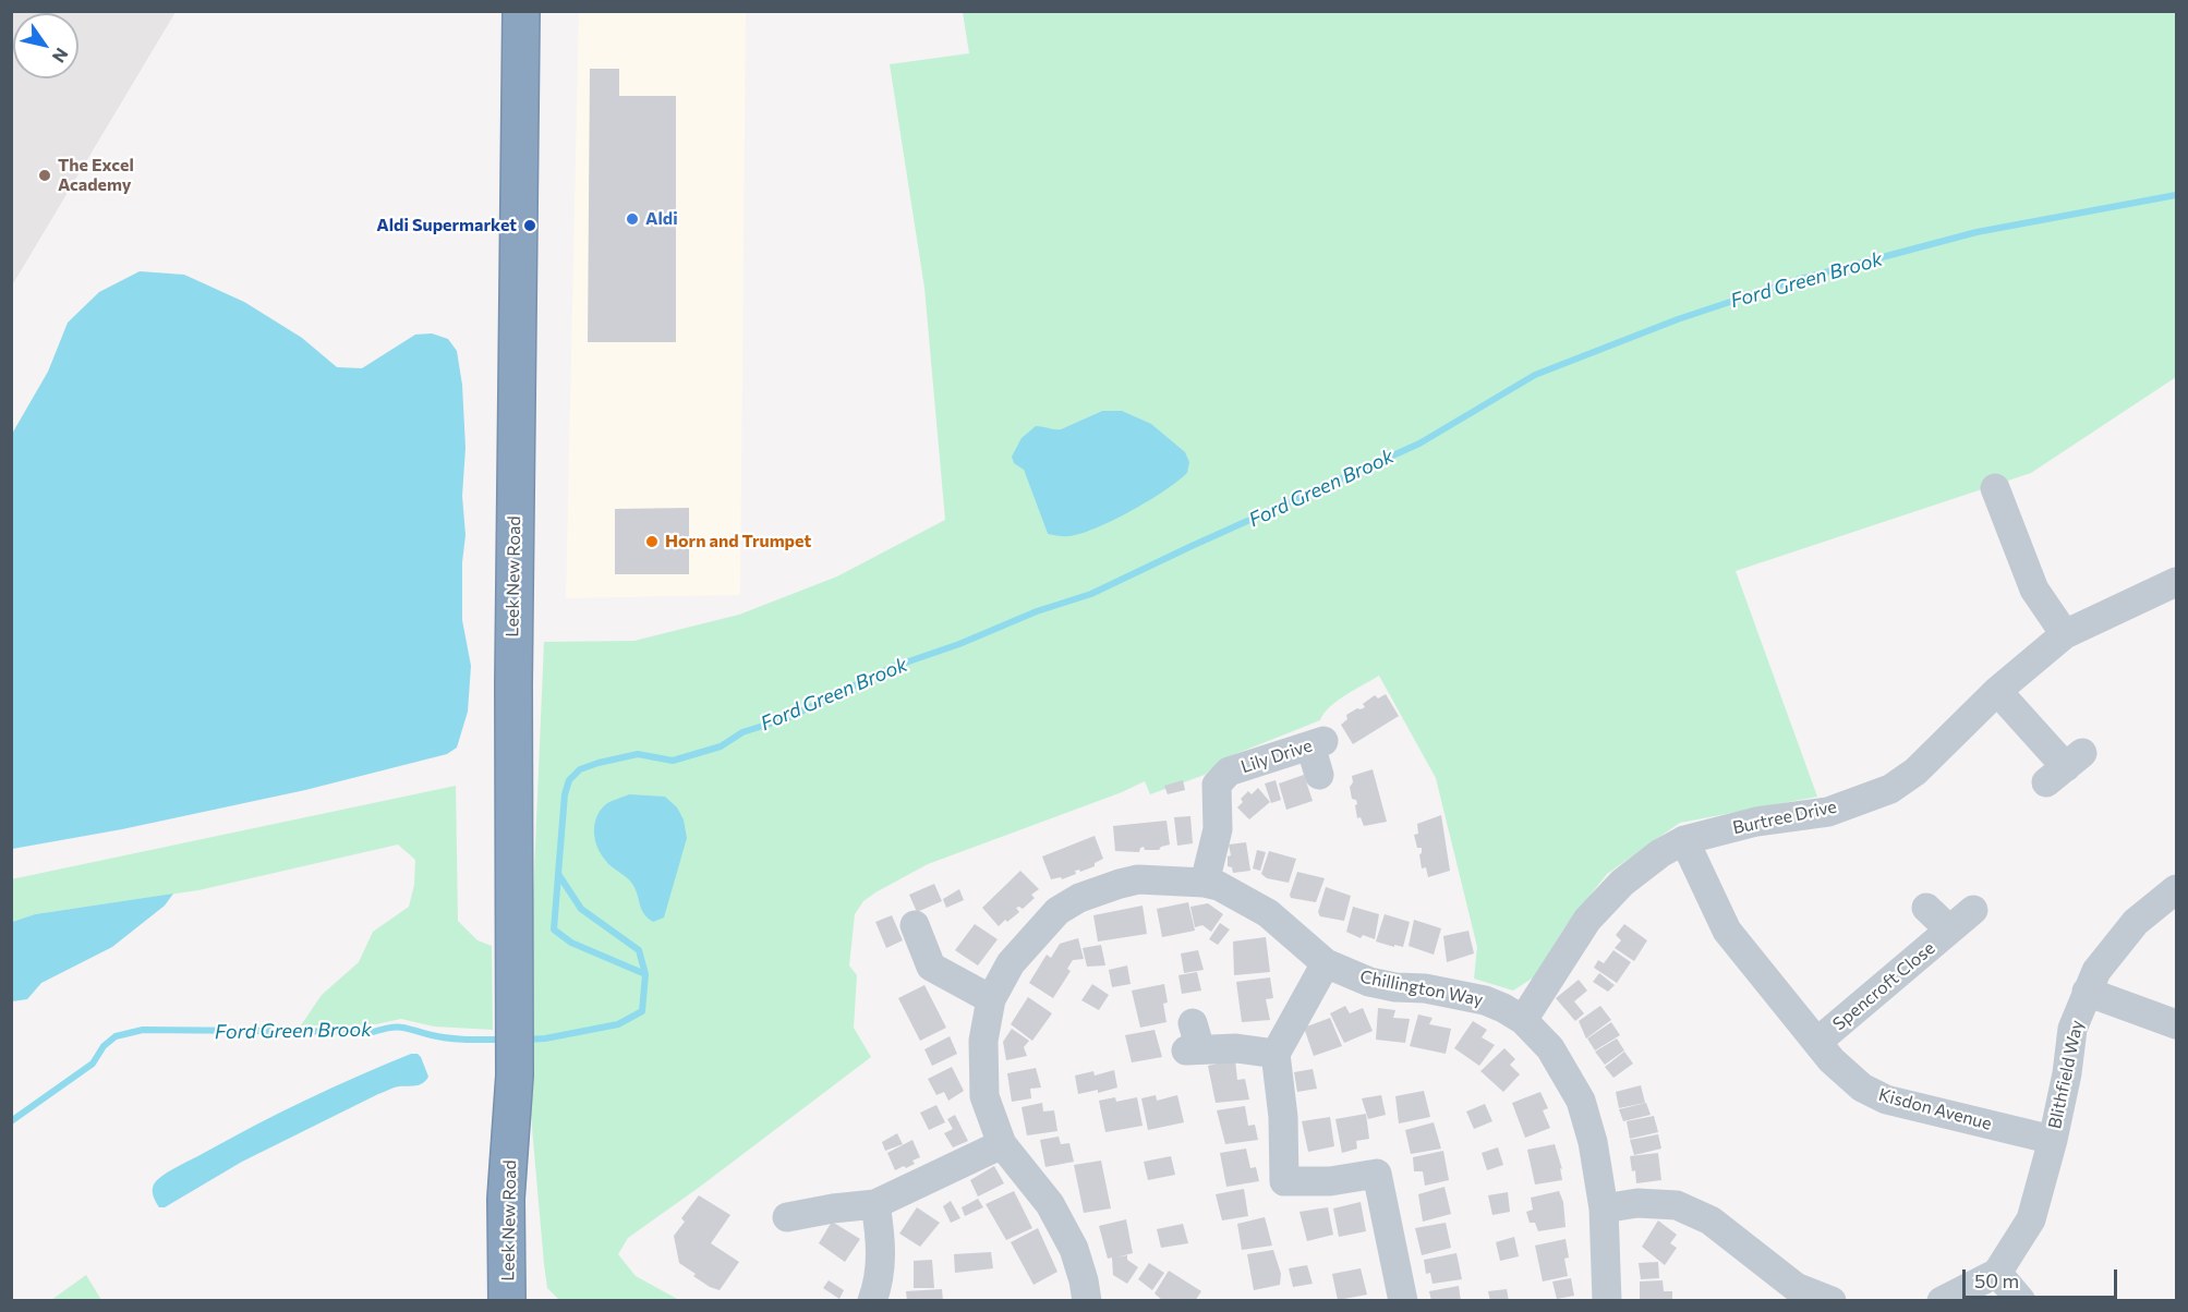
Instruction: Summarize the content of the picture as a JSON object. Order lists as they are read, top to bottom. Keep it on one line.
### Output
{"streets":{"highway":["Leek New Road"],"street":["Lily Drive","Burtree Drive","Spencroft Close","Chillington Way","Blithfield Way","Kisdon Avenue"]},"crossings":[["Lily Drive","Chillington Way"],["Burtree Drive","Chillington Way"],["Burtree Drive","Kisdon Avenue"],["Spencroft Close","Kisdon Avenue"],["Blithfield Way","Kisdon Avenue"]],"water":["Ford Green Brook"],"places":["The Excel Academy","Aldi","Aldi Supermarket","Horn and Trumpet"],"scale_bar":"50 m","north":"bottom right"}
